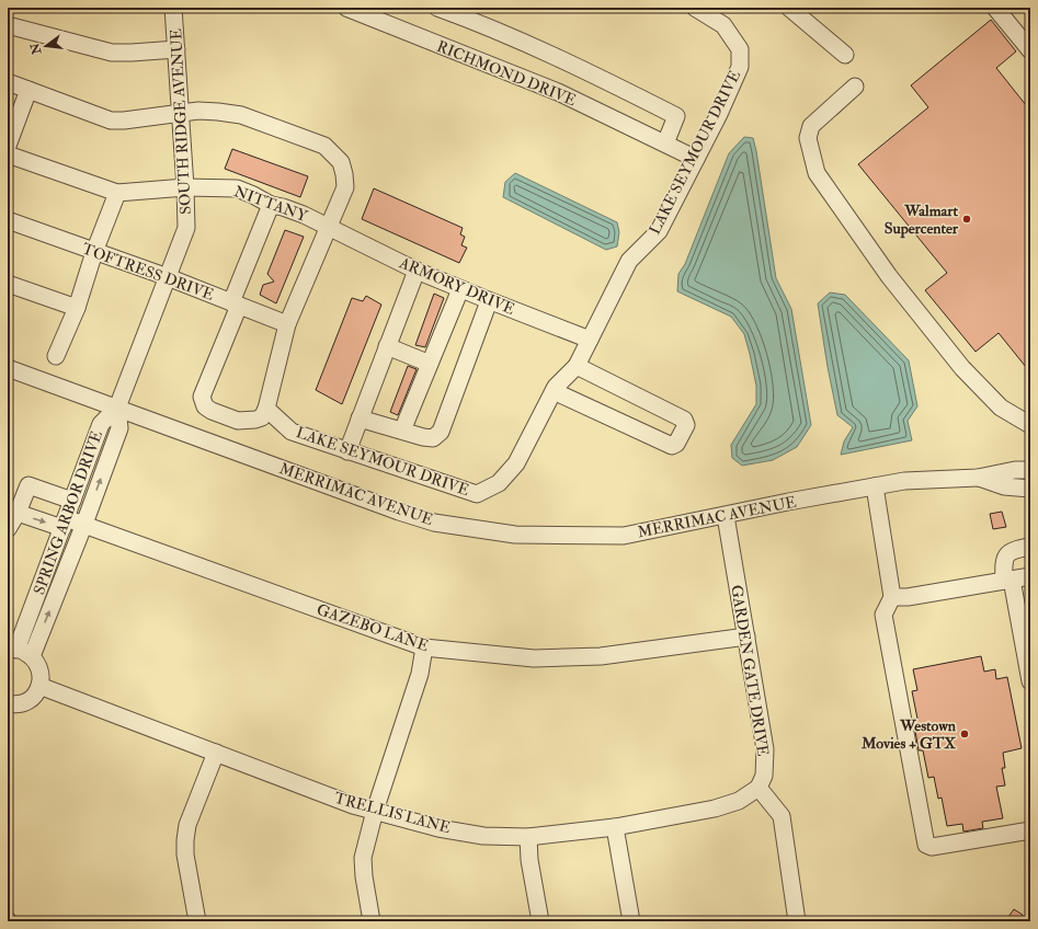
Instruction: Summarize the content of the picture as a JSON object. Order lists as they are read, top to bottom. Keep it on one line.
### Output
{"streets":{"street":["RICHMOND DRIVE","SOUTH RIDGE AVENUE","LAKE SEYMOUR DRIVE","NITTANY","TOFTRESS DRIVE","ARMORY DRIVE","MERRIMAC AVENUE","SPRING ARBOR DRIVE","GAZEBO LANE","GARDEN GATE DRIVE","TRELLIS LANE"]},"crossings":[["RICHMOND DRIVE","LAKE SEYMOUR DRIVE"],["SOUTH RIDGE AVENUE","NITTANY"],["SOUTH RIDGE AVENUE","TOFTRESS DRIVE"],["SOUTH RIDGE AVENUE","MERRIMAC AVENUE"],["SOUTH RIDGE AVENUE","SPRING ARBOR DRIVE"],["LAKE SEYMOUR DRIVE","ARMORY DRIVE"],["NITTANY","ARMORY DRIVE"],["MERRIMAC AVENUE","SPRING ARBOR DRIVE"],["MERRIMAC AVENUE","GARDEN GATE DRIVE"],["SPRING ARBOR DRIVE","GAZEBO LANE"],["GAZEBO LANE","GARDEN GATE DRIVE"],["GARDEN GATE DRIVE","TRELLIS LANE"]],"places":["Walmart Supercenter","Westown Movies + GTX"],"north":"left"}
